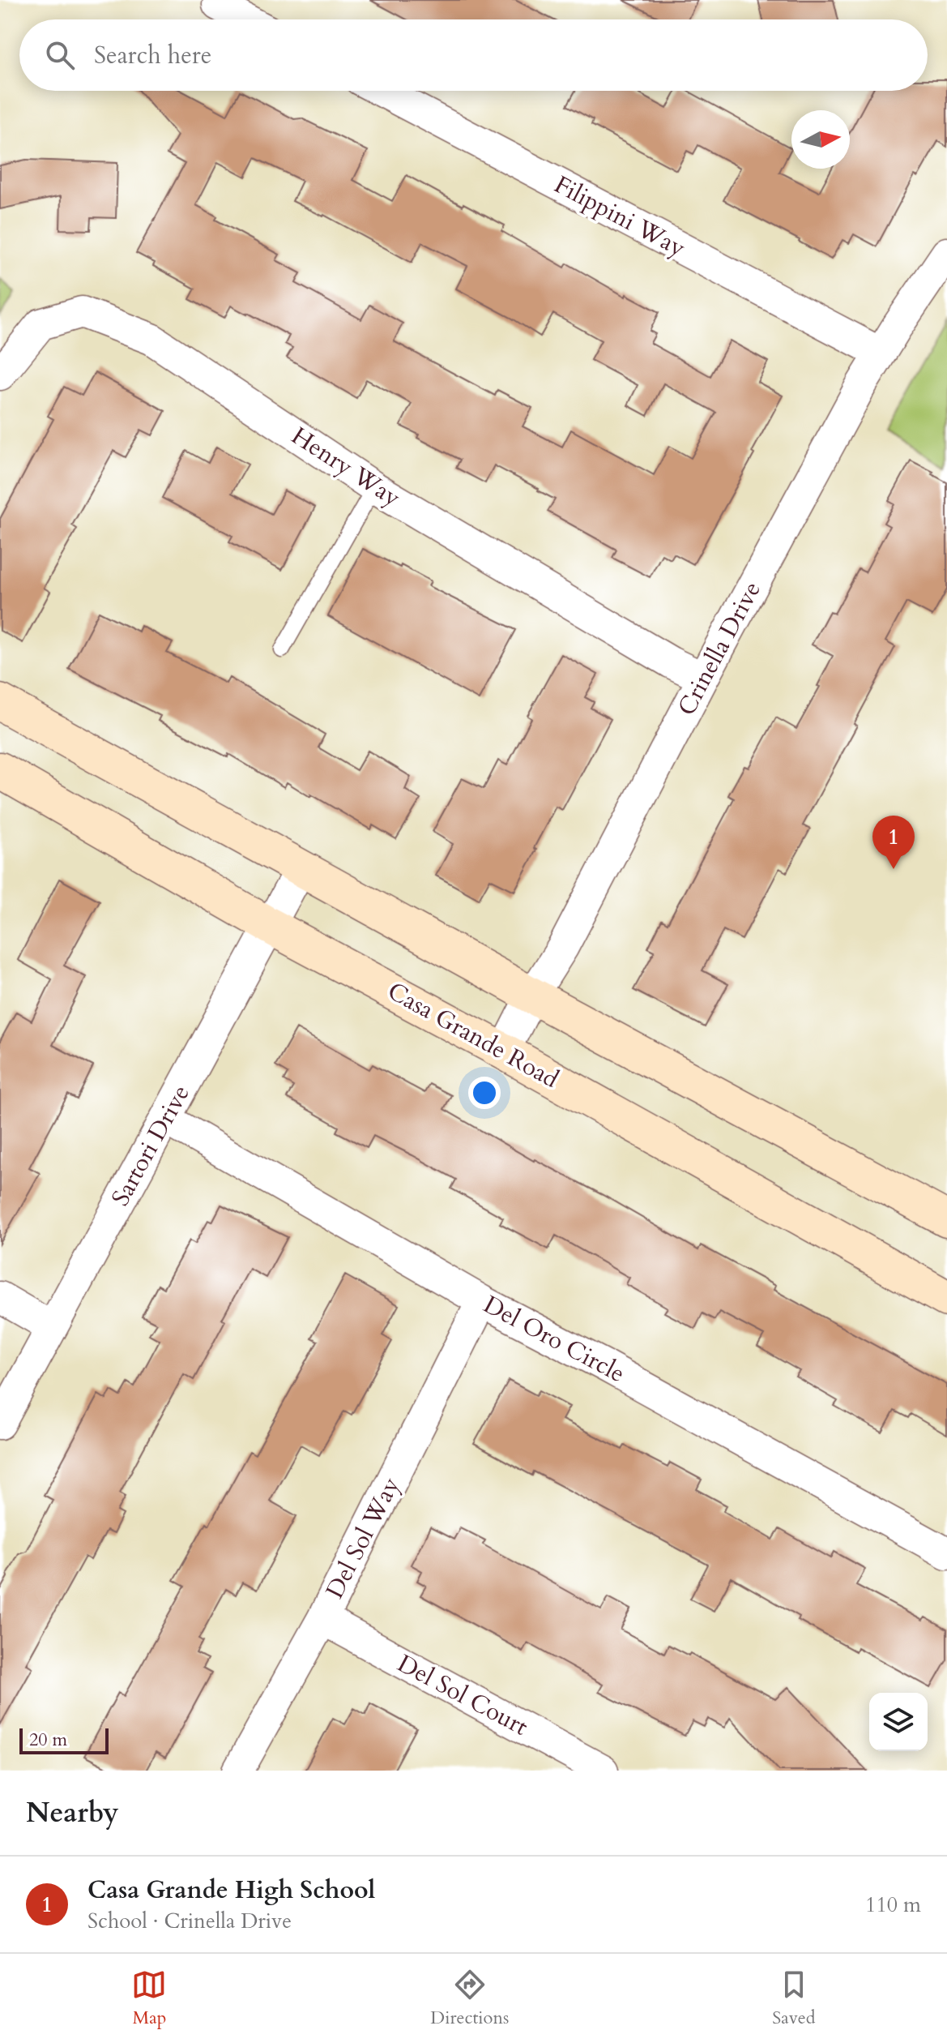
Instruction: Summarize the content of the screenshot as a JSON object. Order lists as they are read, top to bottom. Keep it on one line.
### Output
{"streets":{"main road":["Casa Grande Road"],"street":["Filippini Way","Henry Way","Crinella Drive","Sartori Drive","Del Oro Circle","Del Sol Way","Del Sol Court"]},"crossings":[["Filippini Way","Crinella Drive"],["Henry Way","Crinella Drive"],["Crinella Drive","Casa Grande Road"],["Casa Grande Road","Sartori Drive"],["Sartori Drive","Del Oro Circle"],["Del Oro Circle","Del Sol Way"],["Del Sol Way","Del Sol Court"]],"scale_bar":"20 m","north":"right","page":{"search":"Search here","pins":"1","scale":"20 m","heading":"Nearby","list":[{"mark":"1","name":"Casa Grande High School","note":"School · Crinella Drive","value":"110 m"}],"nav":["Map","Directions","Saved"]}}
